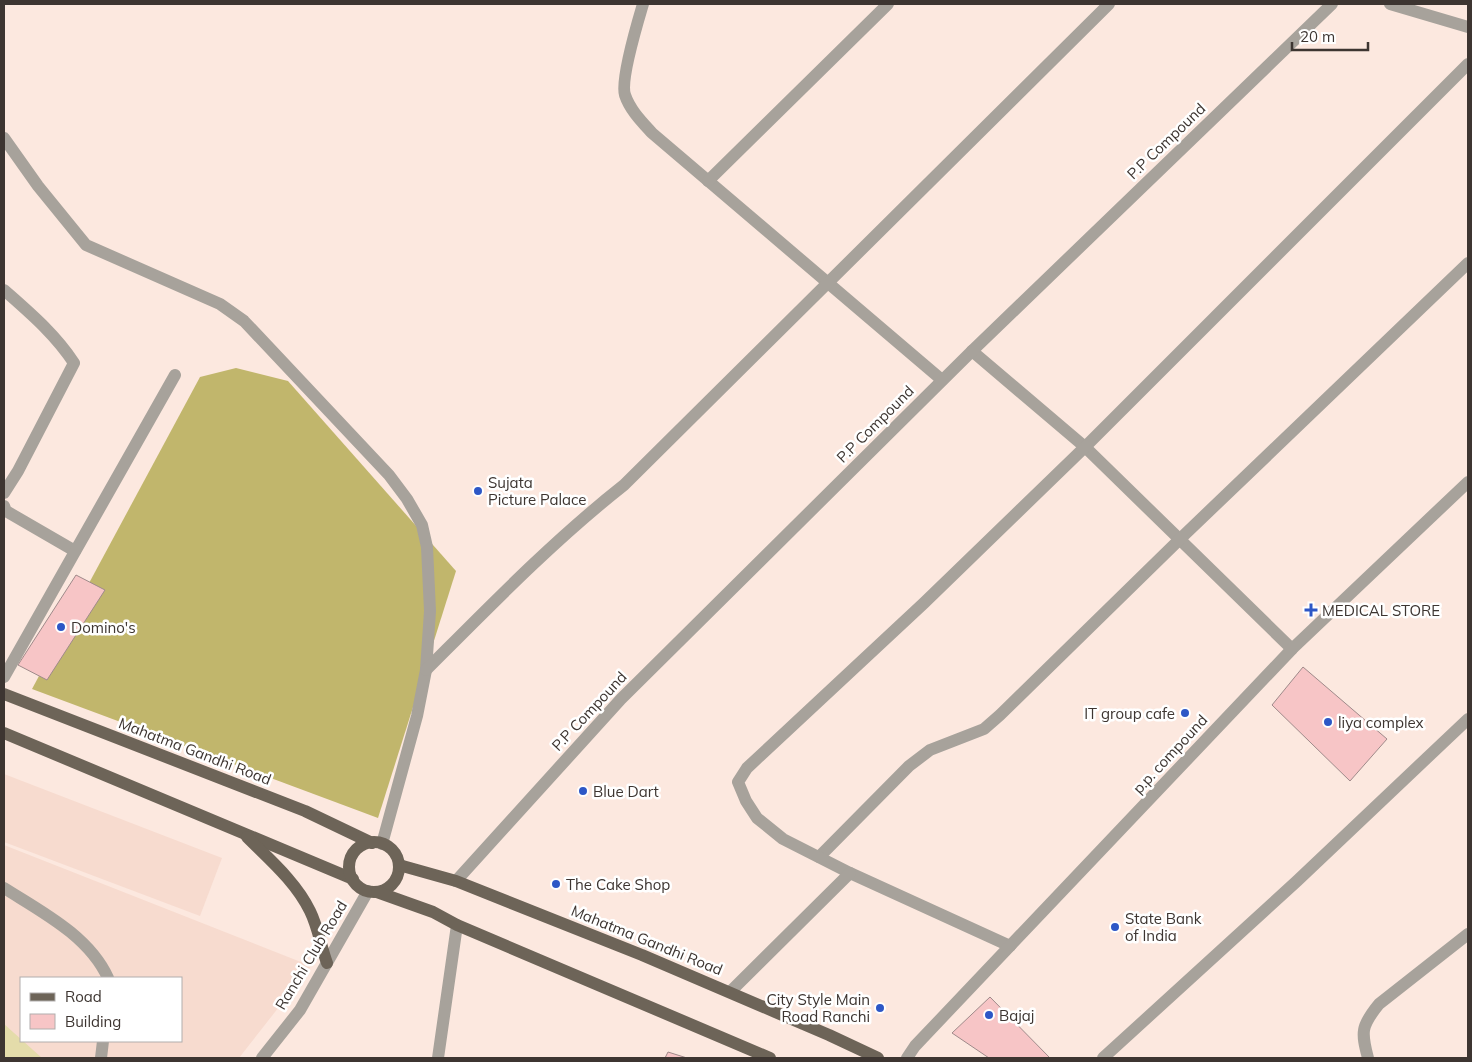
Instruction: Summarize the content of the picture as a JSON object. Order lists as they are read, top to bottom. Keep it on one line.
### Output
{"streets":{"main road":["Mahatma Gandhi Road"],"street":["P.P Compound","p.p. compound","Ranchi Club Road"]},"crossings":[["P.P Compound","Mahatma Gandhi Road"],["Mahatma Gandhi Road","Ranchi Club Road"]],"places":{"other":["Sujata Picture Palace","Domino's","IT group cafe","liya complex","Blue Dart","The Cake Shop","State Bank of India","City Style Main Road Ranchi","Bajaj"],"health":["MEDICAL STORE"]},"legend":["Road","Building"],"scale_bar":"20 m"}
